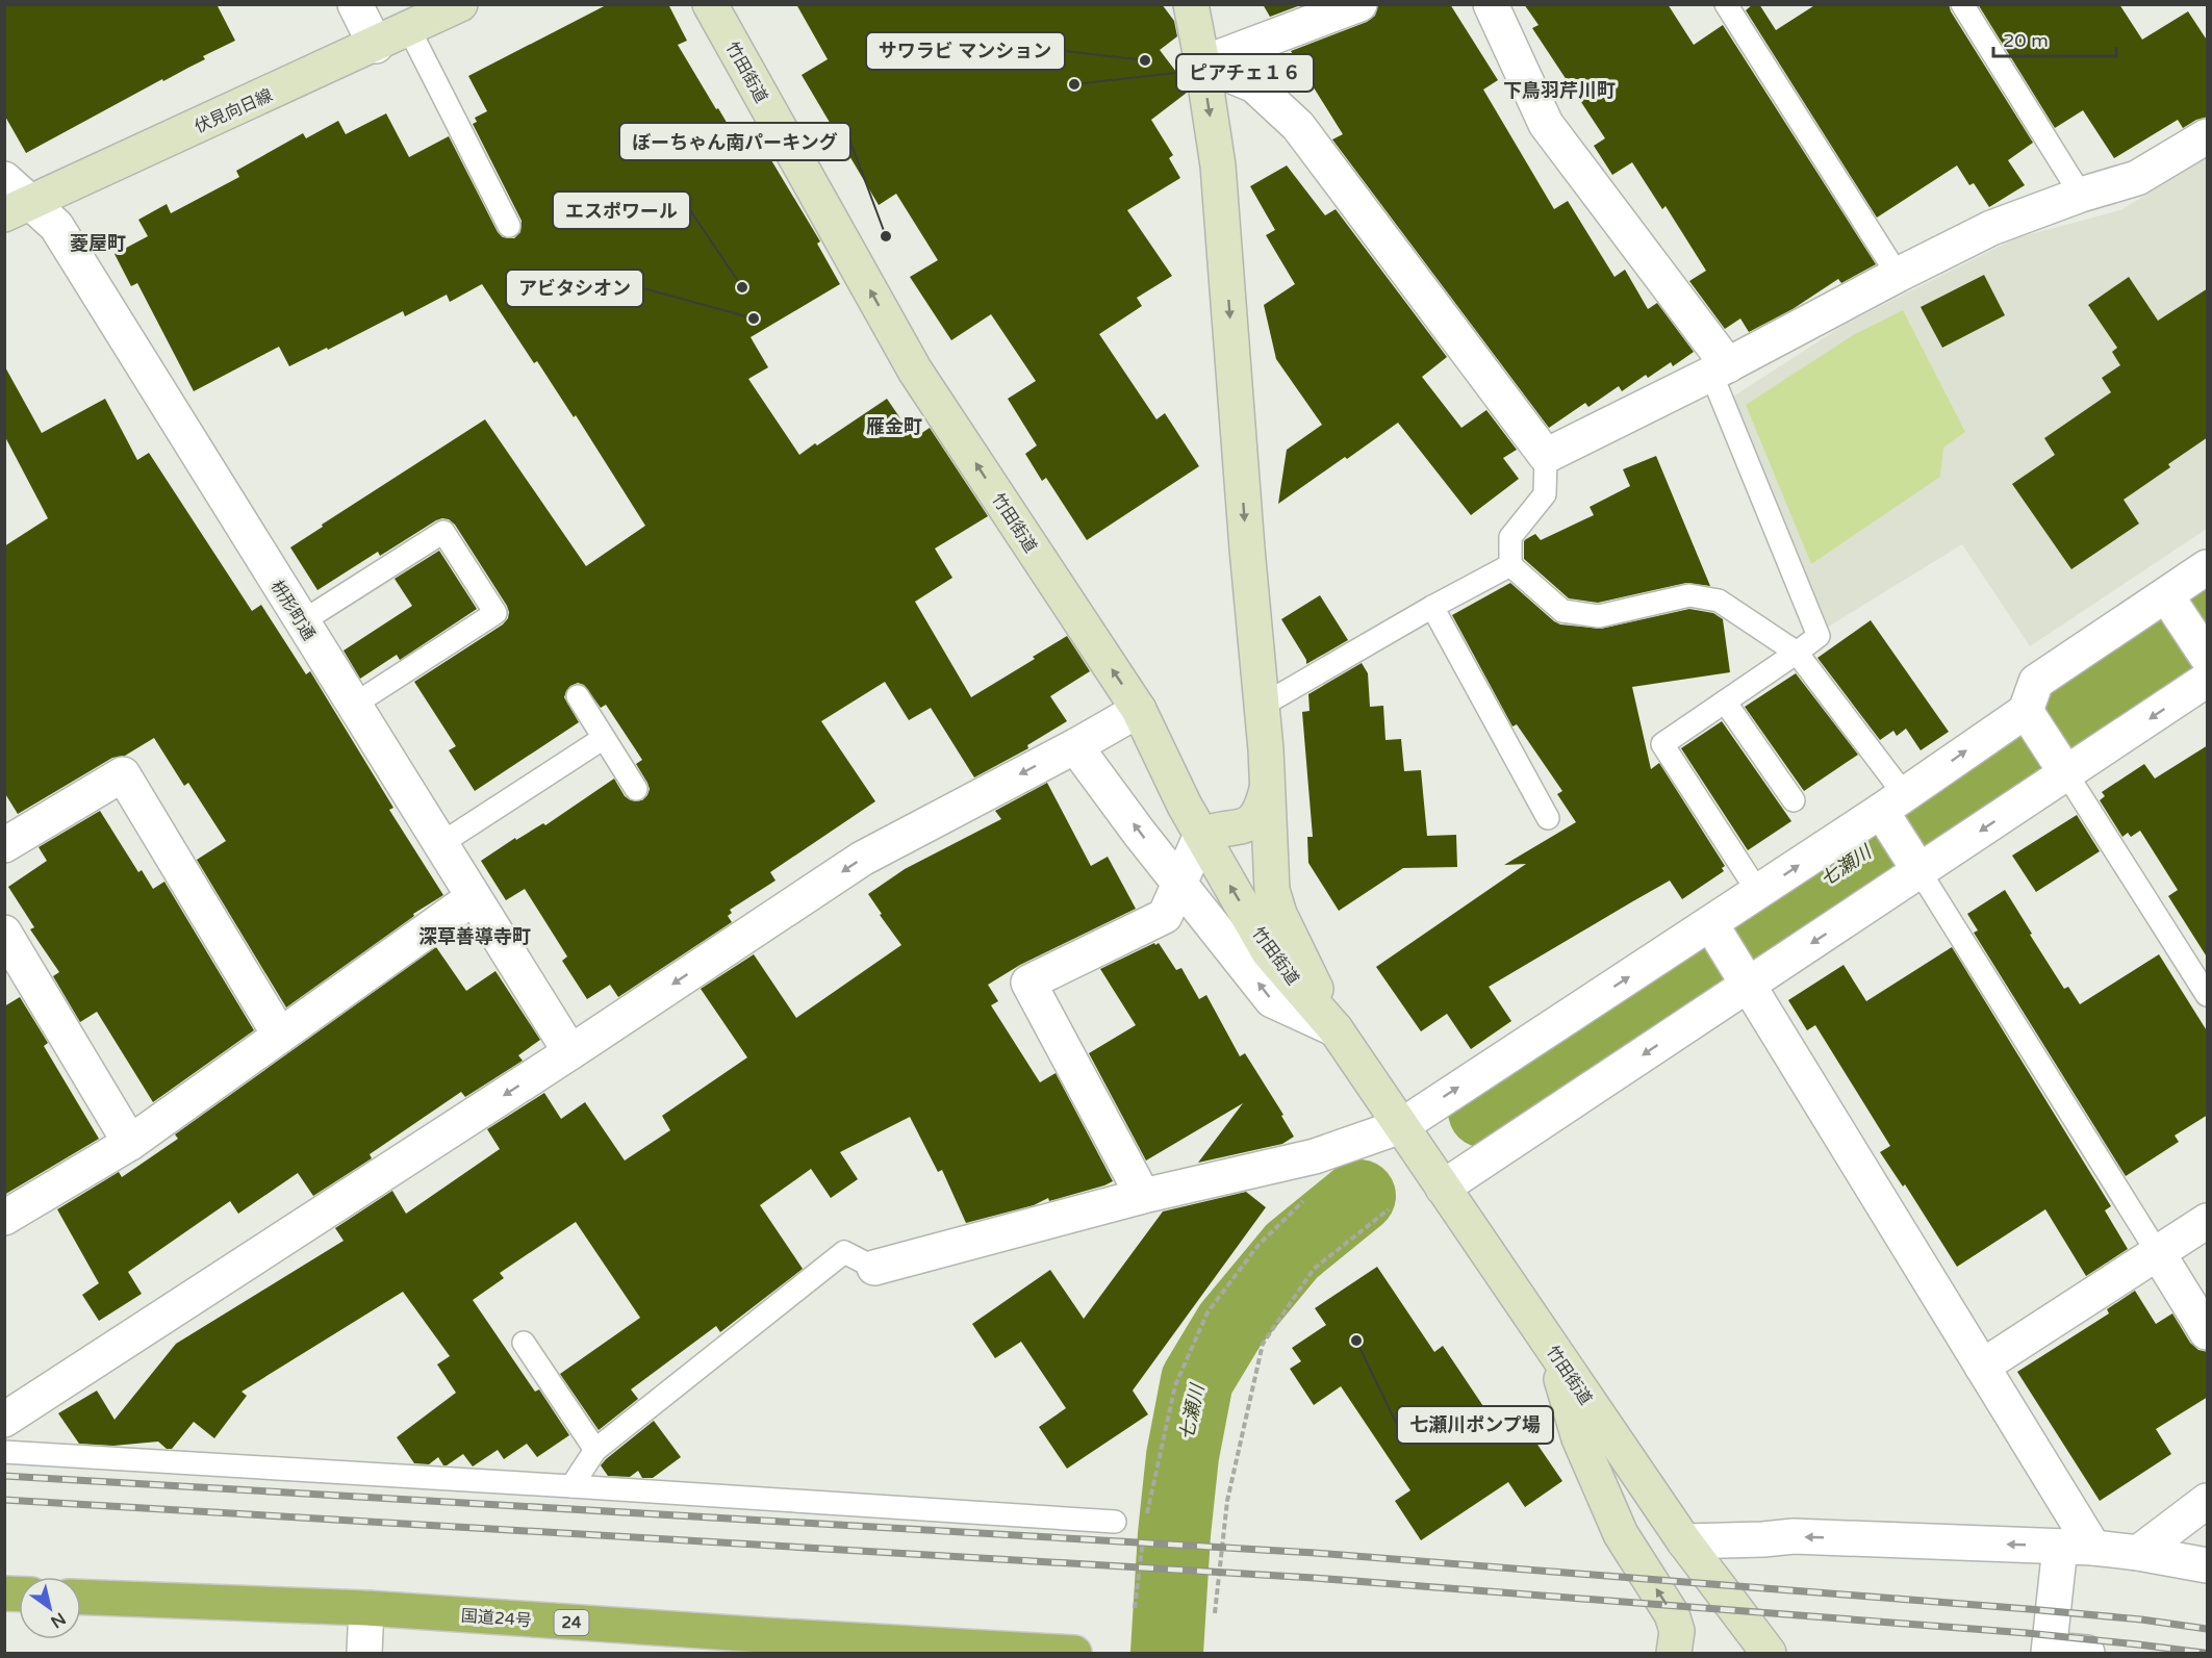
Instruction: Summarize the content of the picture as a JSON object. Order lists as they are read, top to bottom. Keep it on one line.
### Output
{"streets":{"highway":["国道24号","24"],"main road":["竹田街道","伏見向日線"],"street":["枡形町通"]},"crossings":[["伏見向日線","枡形町通"]],"districts":["下鳥羽芹川町","菱屋町","雁金町","深草善導寺町"],"water":["七瀬川"],"places":["サワラビ マンション","ピアチェ１６","ぼーちゃん南パーキング","エスポワール","アビタシオン","七瀬川ポンプ場"],"scale_bar":"20 m","north":"bottom right"}
